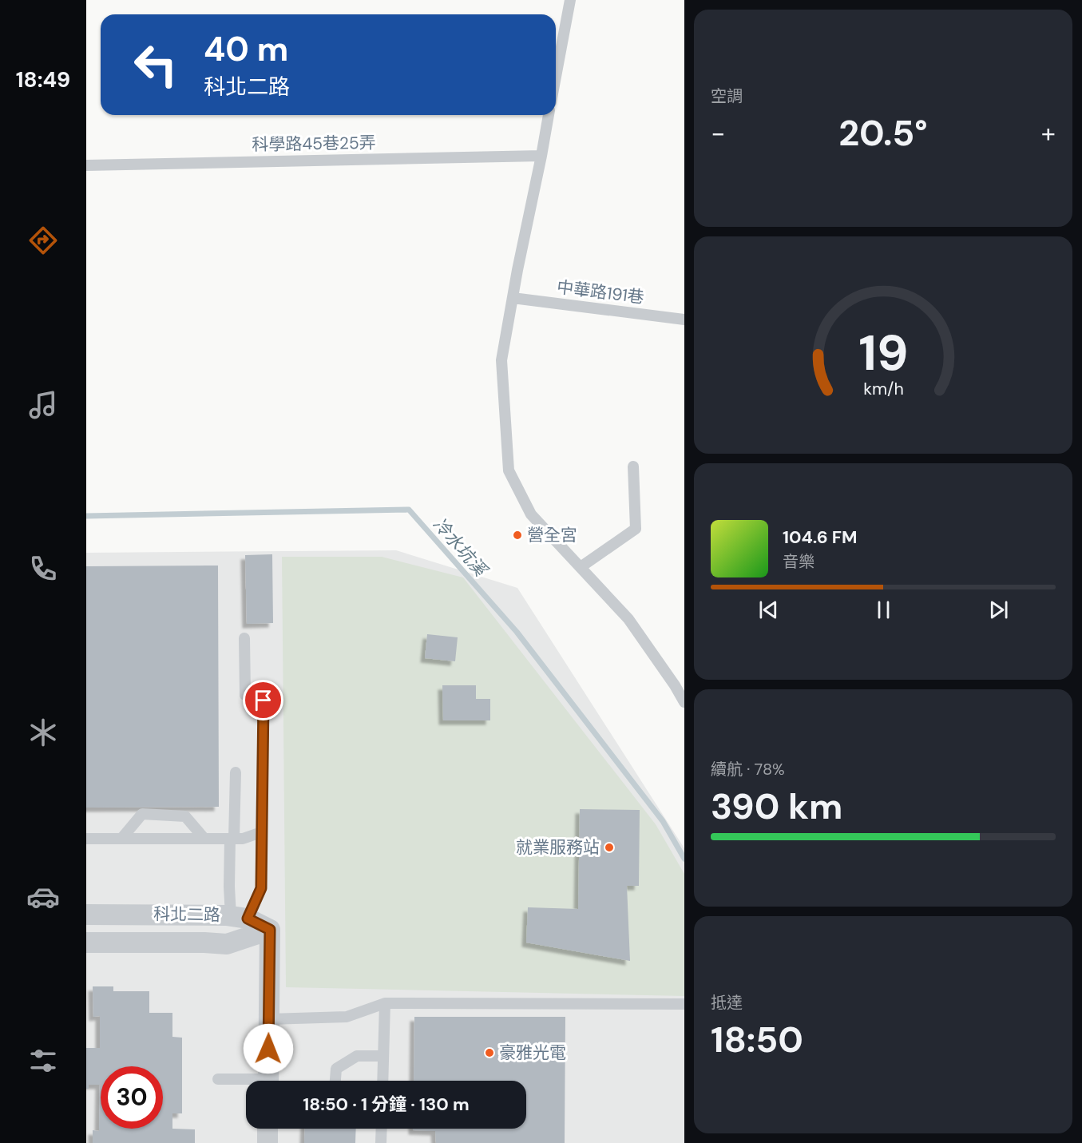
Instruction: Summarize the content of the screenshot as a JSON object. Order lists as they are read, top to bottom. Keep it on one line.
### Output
{"streets":{"street":["科北二路"],"lane":["科學路45巷25弄","中華路191巷"]},"water":["冷水坑溪"],"places":["營全宮","就業服務站","豪雅光電"],"page":{"tabs":"18:49","tile":["空調",["續航 · 78%","390 km"],["抵達","18:50"]],"turn":["40 m","科北二路"],"heat":["−","20.5°","+"],"song":["104.6 FM","音樂"],"limit":"30","trip":"18:50 · 1 分鐘 · 130 m","gauge":["19","km/h"]}}
